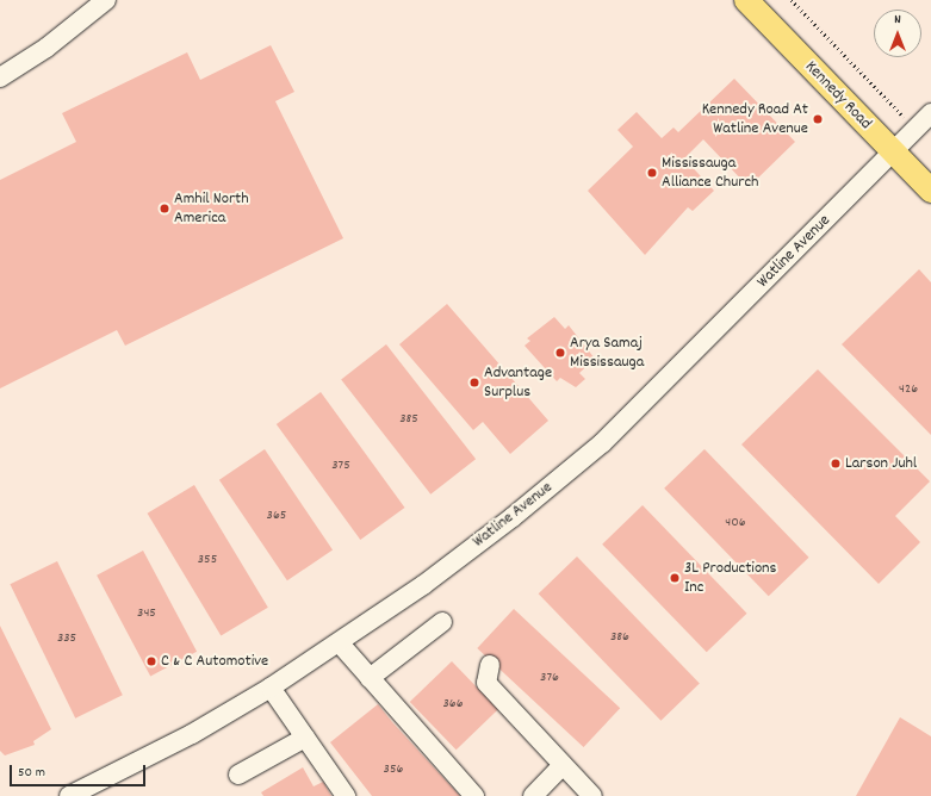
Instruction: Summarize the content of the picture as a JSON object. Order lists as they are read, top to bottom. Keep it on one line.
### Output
{"streets":{"main road":["Kennedy Road"],"street":["Watline Avenue"]},"crossings":[["Kennedy Road","Watline Avenue"]],"places":["Kennedy Road At Watline Avenue","Mississauga Alliance Church","Amhil North America","Arya Samaj Mississauga","Advantage Surplus","Larson Juhl","3L Productions Inc","C & C Automotive"],"house_numbers":["426","385","375","365","406","355","345","386","335","376","366","356"],"scale_bar":"50 m","north":"top"}
